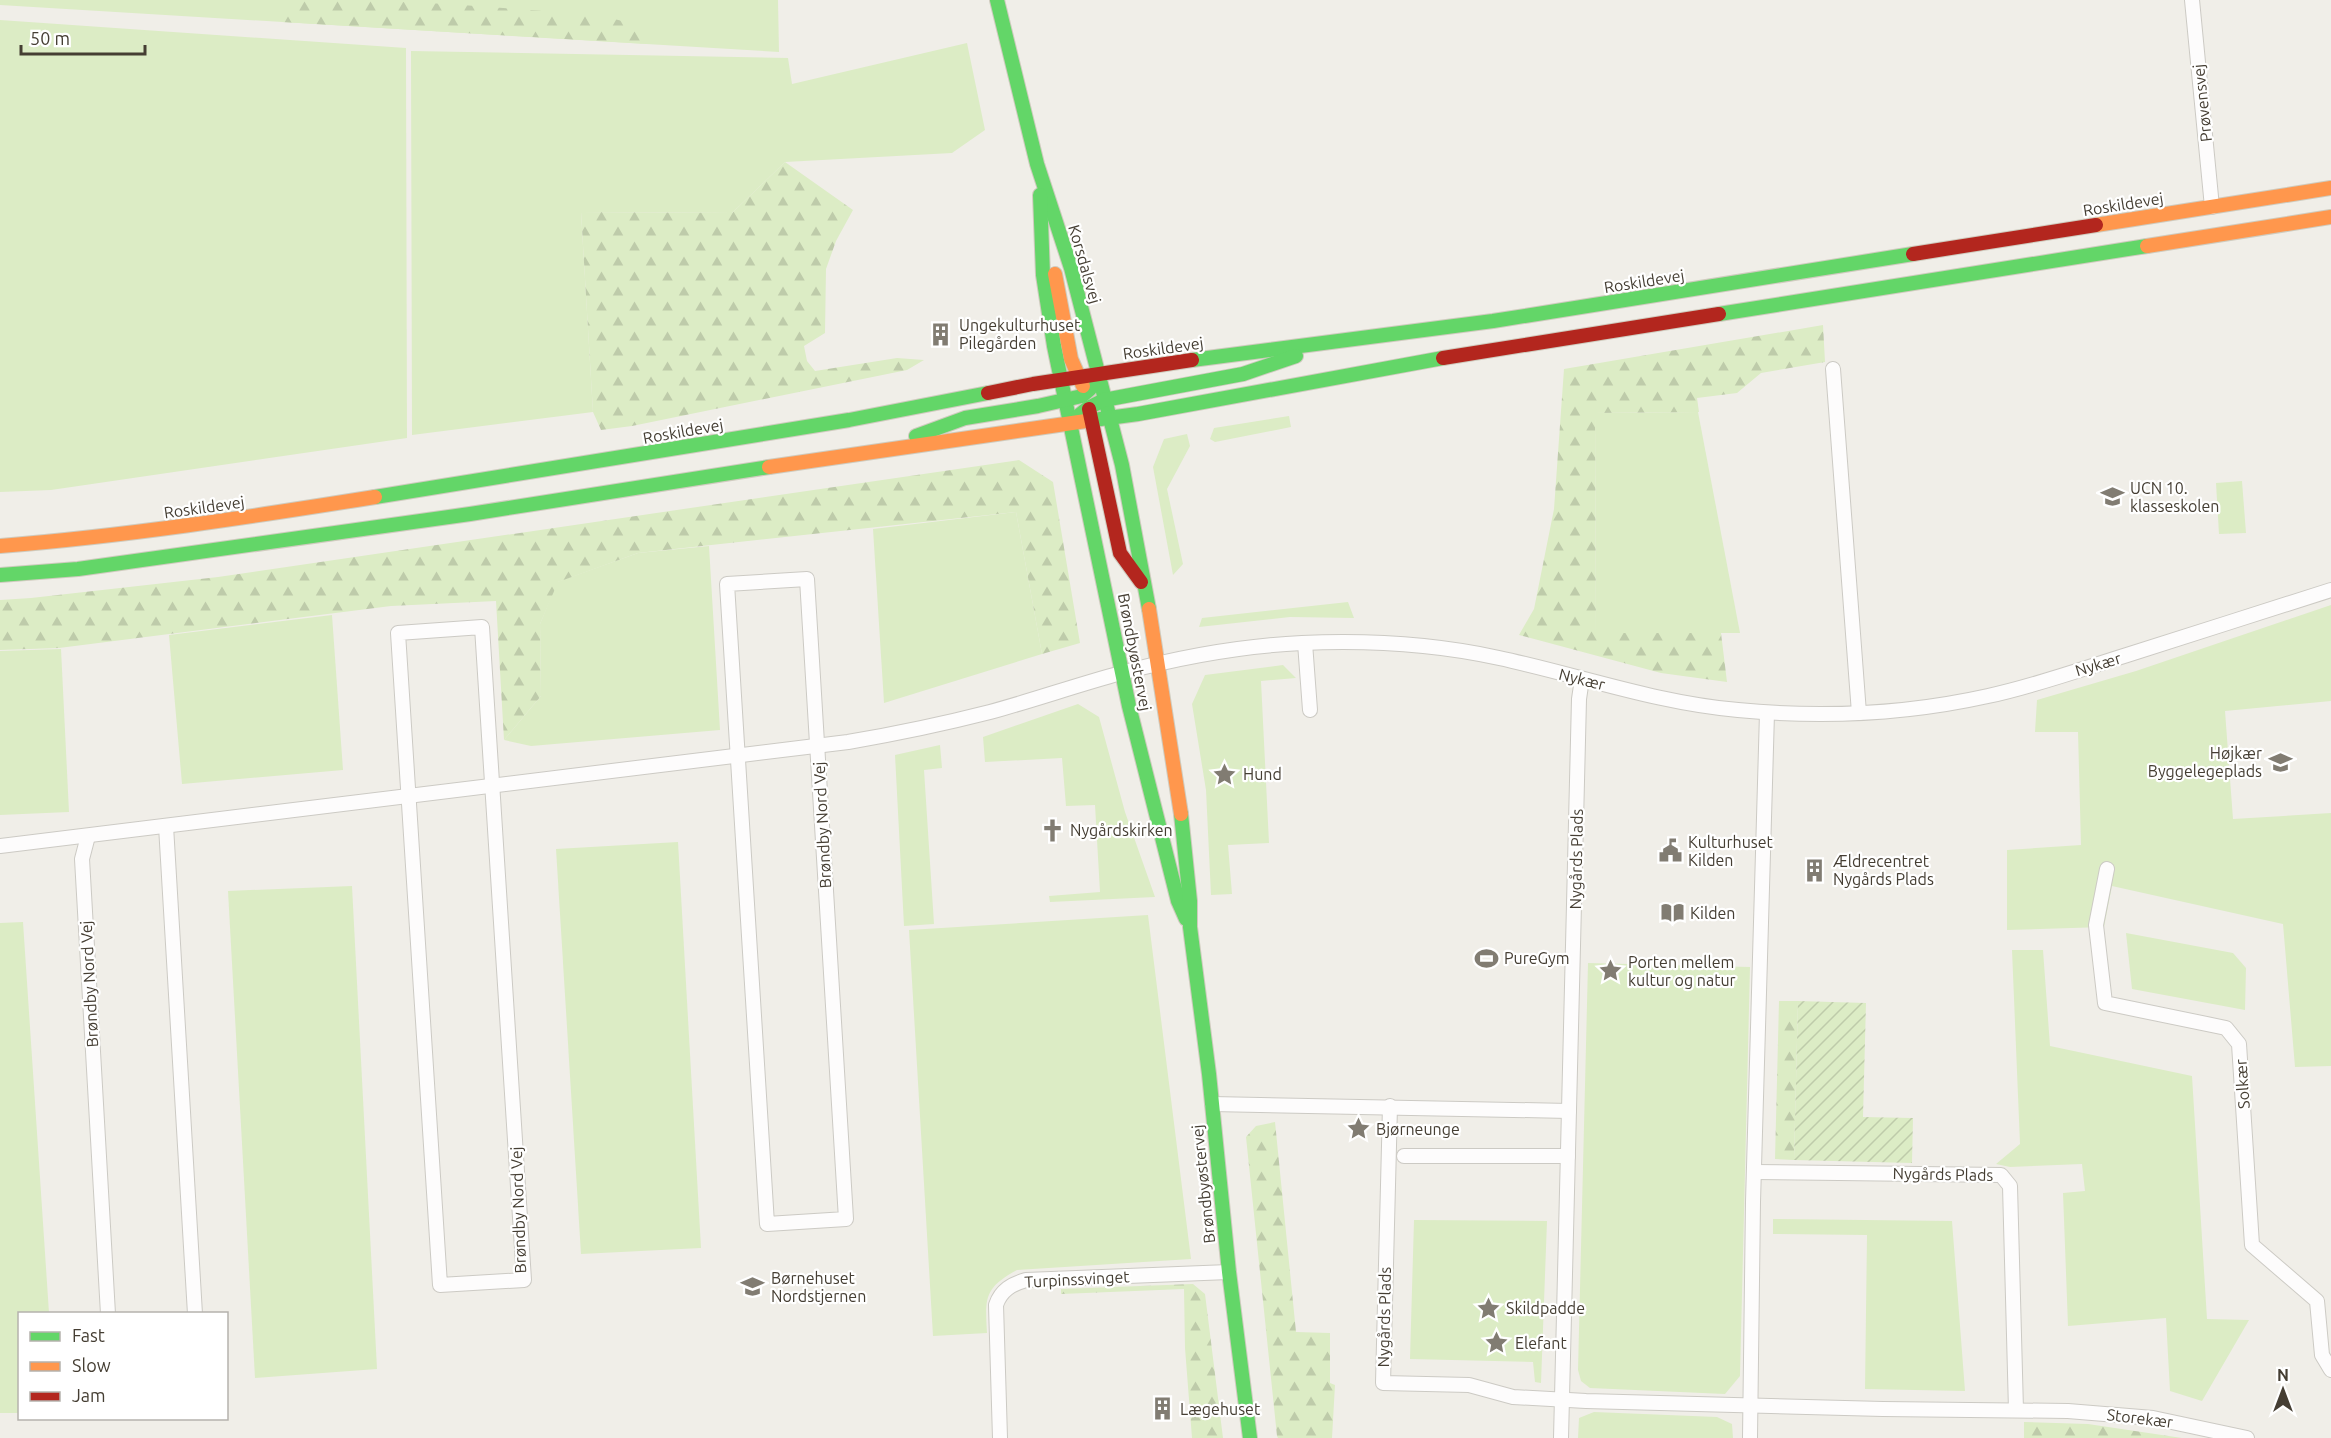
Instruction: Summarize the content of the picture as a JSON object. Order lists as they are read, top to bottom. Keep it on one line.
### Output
{"streets":{"main road":["Roskildevej","Korsdalsvej","Brøndbyøstervej"],"street":["Prøvensvej","Nykær","Brøndby Nord Vej","Nygårds Plads","Solkær","Turpinssvinget","Storekær"]},"crossings":[["Prøvensvej","Roskildevej"],["Roskildevej","Korsdalsvej"],["Roskildevej","Brøndbyøstervej"],["Korsdalsvej","Brøndbyøstervej"],["Brøndbyøstervej","Nykær"],["Brøndbyøstervej","Brøndby Nord Vej"],["Brøndbyøstervej","Turpinssvinget"],["Nykær","Brøndby Nord Vej"],["Nykær","Nygårds Plads"],["Nygårds Plads","Storekær"]],"places":{"building":["Ungekulturhuset Pilegården","Ældrecentret Nygårds Plads","Lægehuset"],"school or university":["UCN 10. klasseskolen","Højkær Byggelegeplads","Børnehuset Nordstjernen"],"place":["Hund","Porten mellem kultur og natur","Bjørneunge","Skildpadde","Elefant"],"church":["Nygårdskirken"],"public building":["Kulturhuset Kilden"],"library":["Kilden"],"sports":["PureGym"]},"legend":["Fast","Slow","Jam"],"scale_bar":"50 m","north":"top"}
